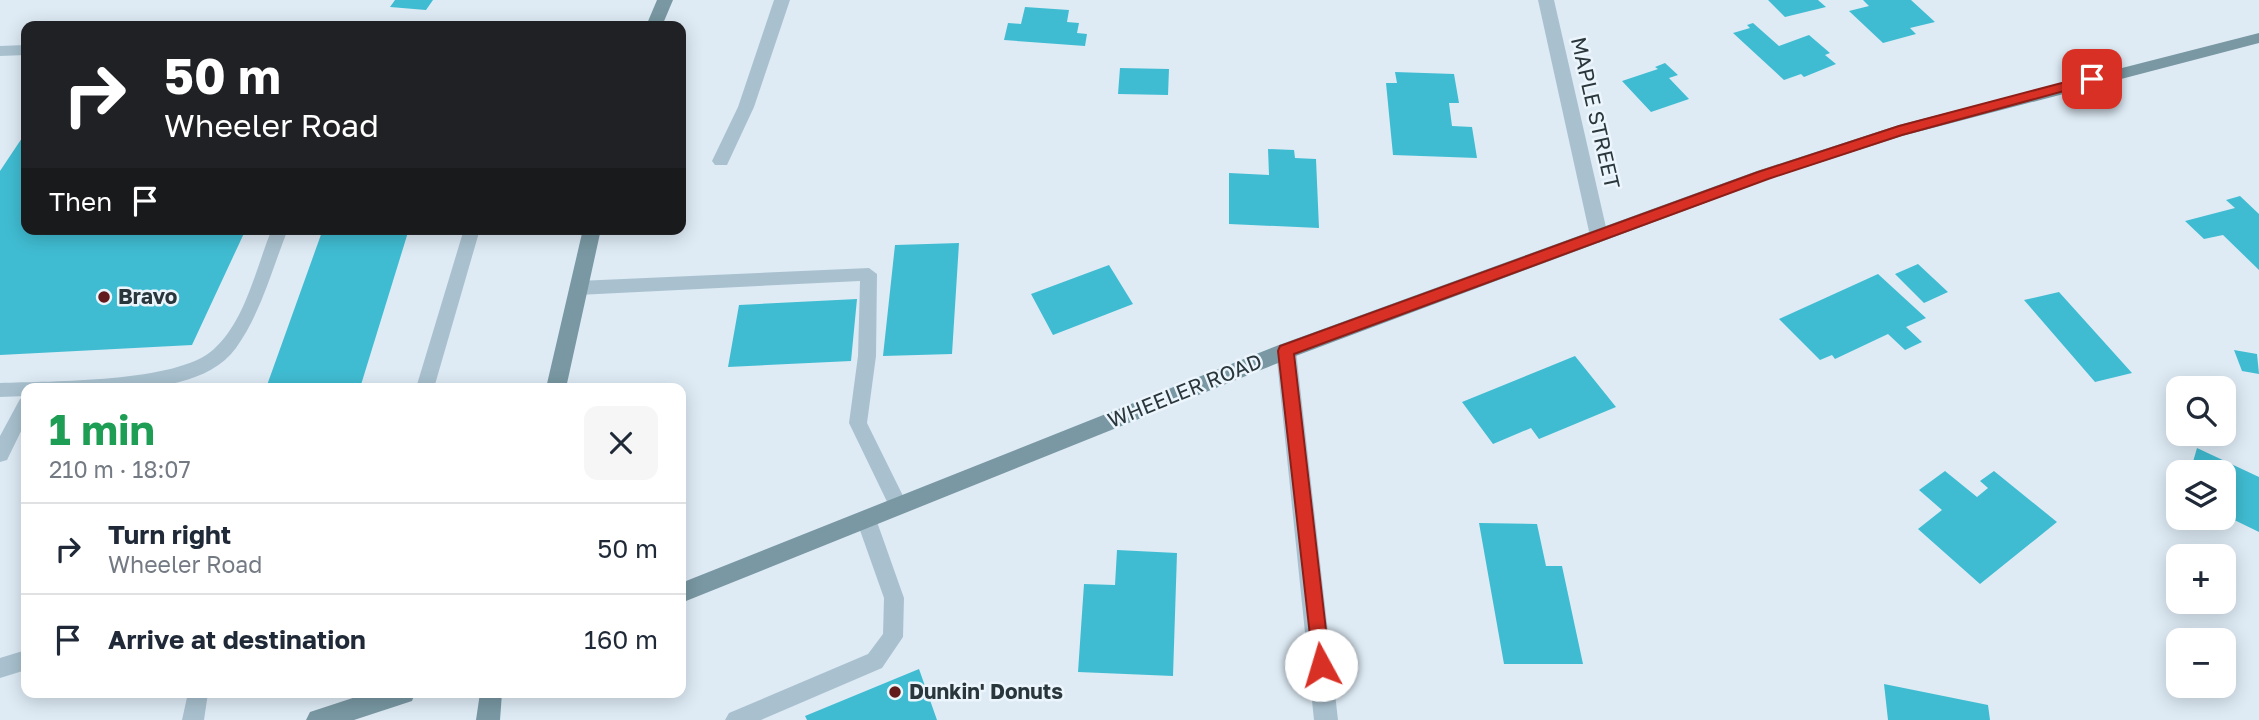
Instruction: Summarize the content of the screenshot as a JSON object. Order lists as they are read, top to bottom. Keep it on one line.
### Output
{"streets":{"main road":["WHEELER ROAD"],"street":["MAPLE STREET"]},"crossings":[["MAPLE STREET","WHEELER ROAD"]],"places":["Bravo","Dunkin' Donuts"],"page":{"turn":["50 m","Wheeler Road"],"then":"Then","map_buttons":["+","−"],"heading":["1 min","210 m · 18:07"],"list":[{"name":"Turn right","note":"Wheeler Road","value":"50 m"},{"name":"Arrive at destination","value":"160 m"}]}}
